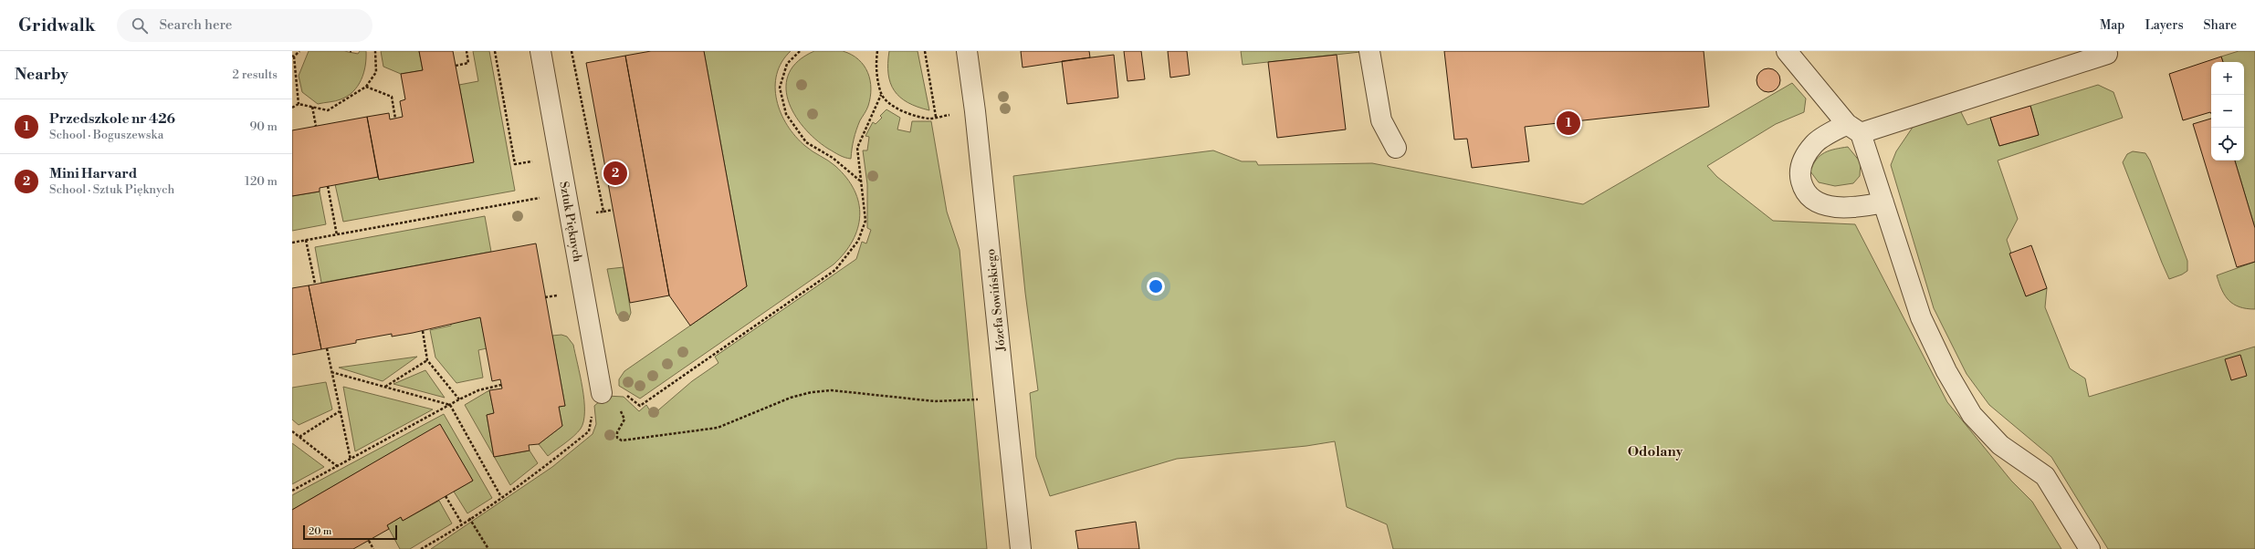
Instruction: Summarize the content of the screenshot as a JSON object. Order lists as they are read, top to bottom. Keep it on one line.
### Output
{"streets":{"street":["Sztuk Pięknych","Józefa Sowińskiego"]},"districts":["Odolany"],"scale_bar":"20 m","page":{"header":"Gridwalk","search":"Search here","nav":["Map","Layers","Share"],"heading":["Nearby","2 results"],"map_buttons":["+","−"],"list":[{"mark":"1","name":"Przedszkole nr 426","note":"School · Boguszewska","value":"90 m"},{"mark":"2","name":"Mini Harvard","note":"School · Sztuk Pięknych","value":"120 m"}],"pins":["1","2"],"scale":"20 m"}}
